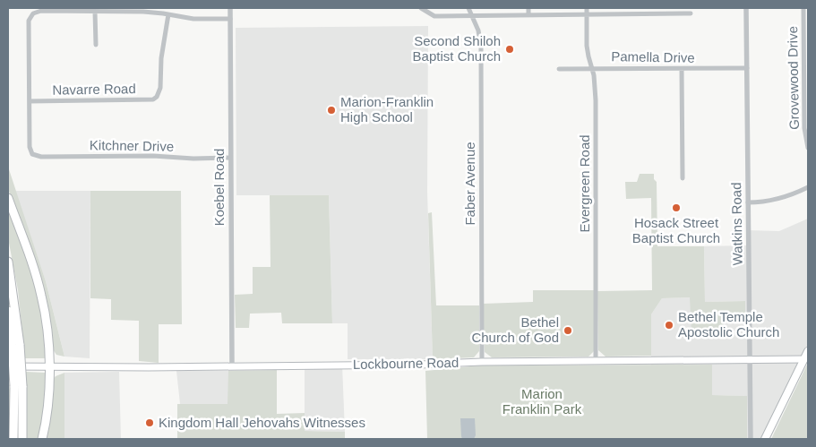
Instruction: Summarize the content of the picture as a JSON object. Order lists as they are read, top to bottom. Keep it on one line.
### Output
{"streets":{"main road":["Lockbourne Road"],"street":["Pamella Drive","Grovewood Drive","Navarre Road","Kitchner Drive","Faber Avenue","Evergreen Road","Koebel Road","Watkins Road"]},"crossings":[["Pamella Drive","Evergreen Road"],["Pamella Drive","Watkins Road"],["Navarre Road","Kitchner Drive"],["Kitchner Drive","Koebel Road"],["Faber Avenue","Lockbourne Road"],["Evergreen Road","Lockbourne Road"],["Koebel Road","Lockbourne Road"],["Watkins Road","Lockbourne Road"]],"parks":["Marion Franklin Park"],"places":["Second Shiloh Baptist Church","Marion-Franklin High School","Hosack Street Baptist Church","Bethel Temple Apostolic Church","Bethel Church of God","Kingdom Hall Jehovahs Witnesses"]}
